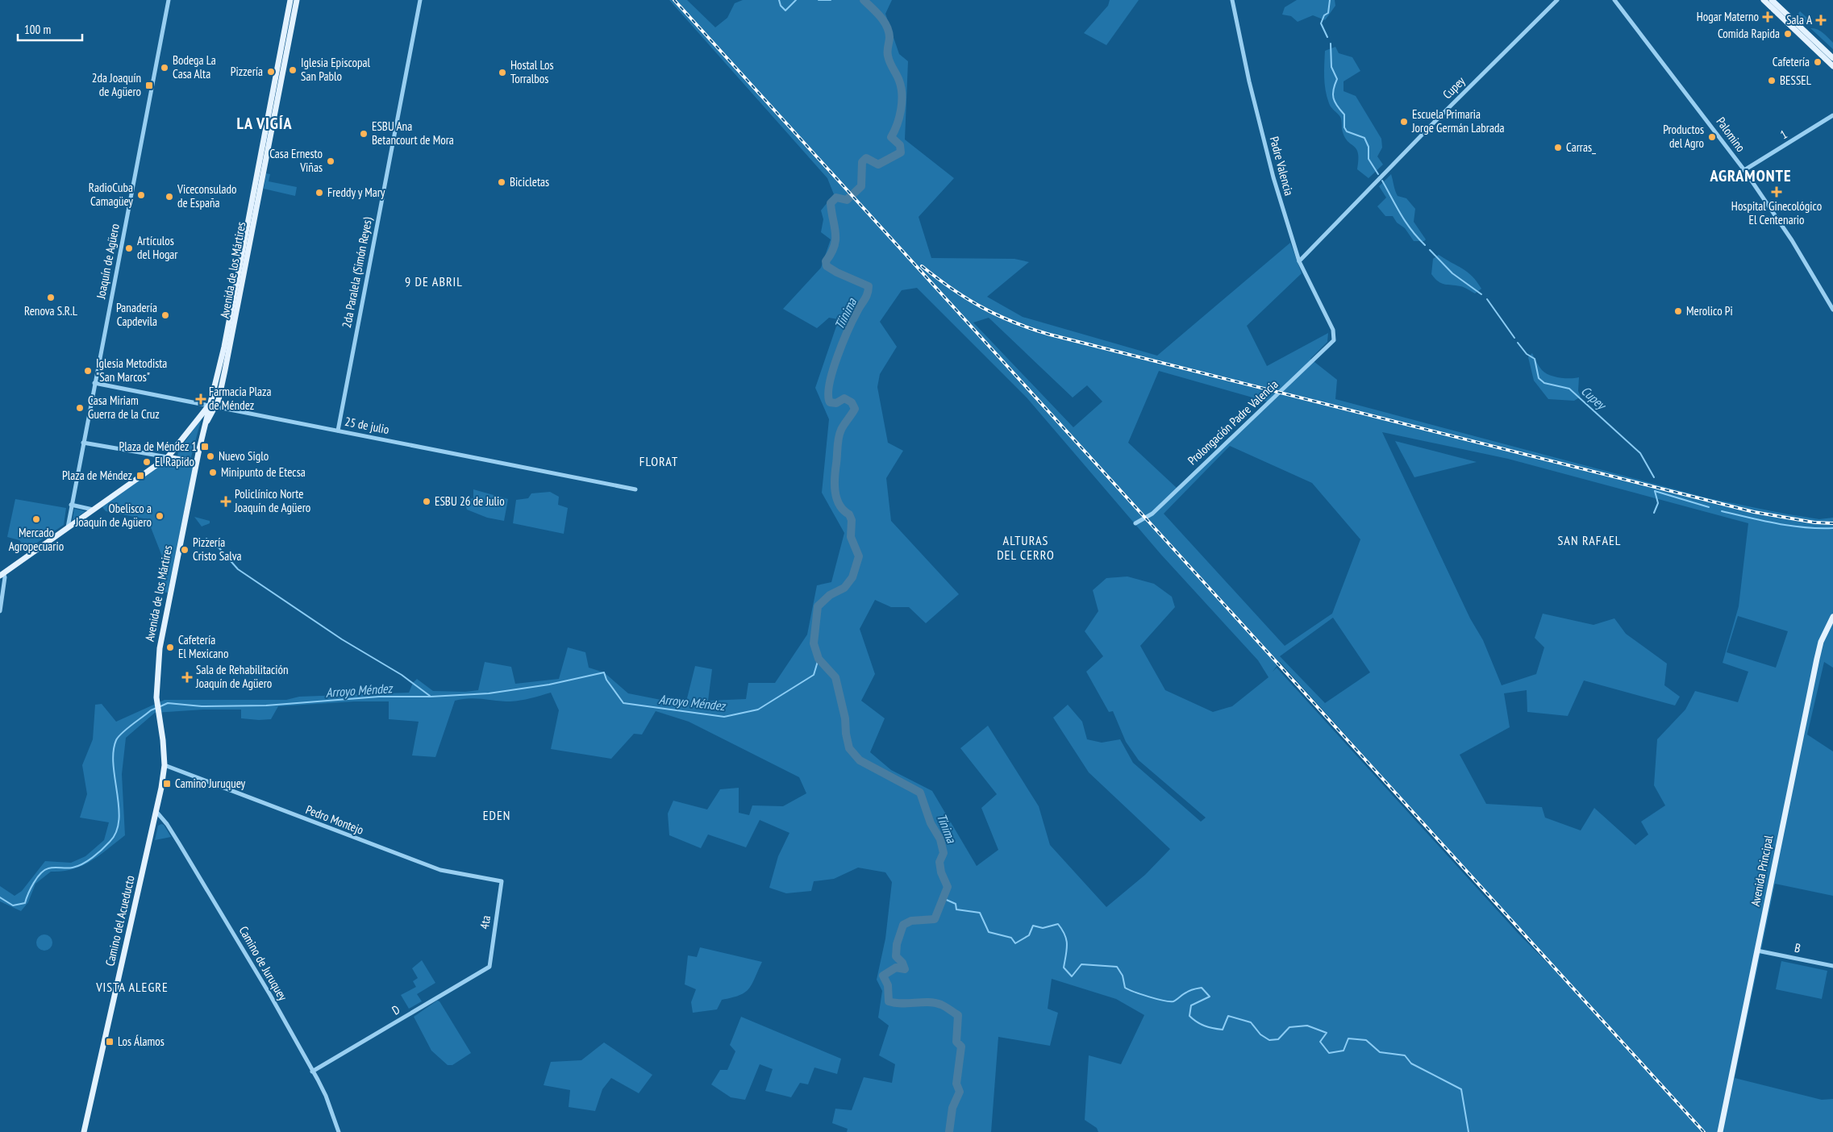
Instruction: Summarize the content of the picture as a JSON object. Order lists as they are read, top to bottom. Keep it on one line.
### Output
{"streets":{"main road":["Avenida de los Mártires","Avenida Principal","Camino del Acueducto"],"street":["Cupey","Palomino","1","Padre Valencia","Joaquín de Agüero","2da Paralela (Simón Reyes)","Prolongación Padre Valencia","25 de julio","Pedro Montejo","4ta","B","Camino de Juruquey","D"]},"crossings":[["Cupey","Padre Valencia"],["Palomino","1"],["Padre Valencia","Prolongación Padre Valencia"],["Joaquín de Agüero","Avenida de los Mártires"],["Joaquín de Agüero","25 de julio"],["Avenida de los Mártires","25 de julio"],["Avenida de los Mártires","Camino del Acueducto"],["2da Paralela (Simón Reyes)","25 de julio"],["Pedro Montejo","Camino del Acueducto"],["Pedro Montejo","4ta"],["Avenida Principal","B"],["Camino del Acueducto","Camino de Juruquey"],["4ta","D"],["Camino de Juruquey","D"]],"districts":["LA VIGÍA","AGRAMONTE","9 DE ABRIL","FLORAT","ALTURAS DEL CERRO","SAN RAFAEL","EDEN","VISTA ALEGRE"],"water":["Tíinima","Cupey","Arroyo Méndez","Tínima"],"places":{"health":["Hogar Materno","Sala A","Hospital Ginecológico El Centenario","Farmacia Plaza de Méndez","Policlínico Norte Joaquín de Agüero","Sala de Rehabilitación Joaquín de Agüero"],"other":["Comida Rapida","Cafetería","Bodega La Casa Alta","Iglesia Episcopal San Pablo","Pizzería","Hostal Los Torralbos","BESSEL","Escuela Primaria Jorge Germán Labrada","ESBU Ana Betancourt de Mora","Productos del Agro","Carras_","Casa Ernesto Viñas","Bicicletas","Freddy y Mary","RadioCuba Camagüey","Viceconsulado de España","Artículos del Hogar","Renova S.R.L","Merolico Pi","Panadería Capdevila","Iglesia Metodista \"San Marcos\"","Casa Miriam Guerra de la Cruz","Nuevo Siglo","El Rapido","Minipunto de Etecsa","ESBU 26 de Julio","Obelisco a Joaquín de Agüero","Mercado Agropecuario","Pizzería Cristo Salva","Cafetería El Mexicano"],"transit":["2da Joaquín de Agüero","Plaza de Méndez 1","Plaza de Méndez","Camino Juruquey","Los Álamos"]},"scale_bar":"100 m"}
